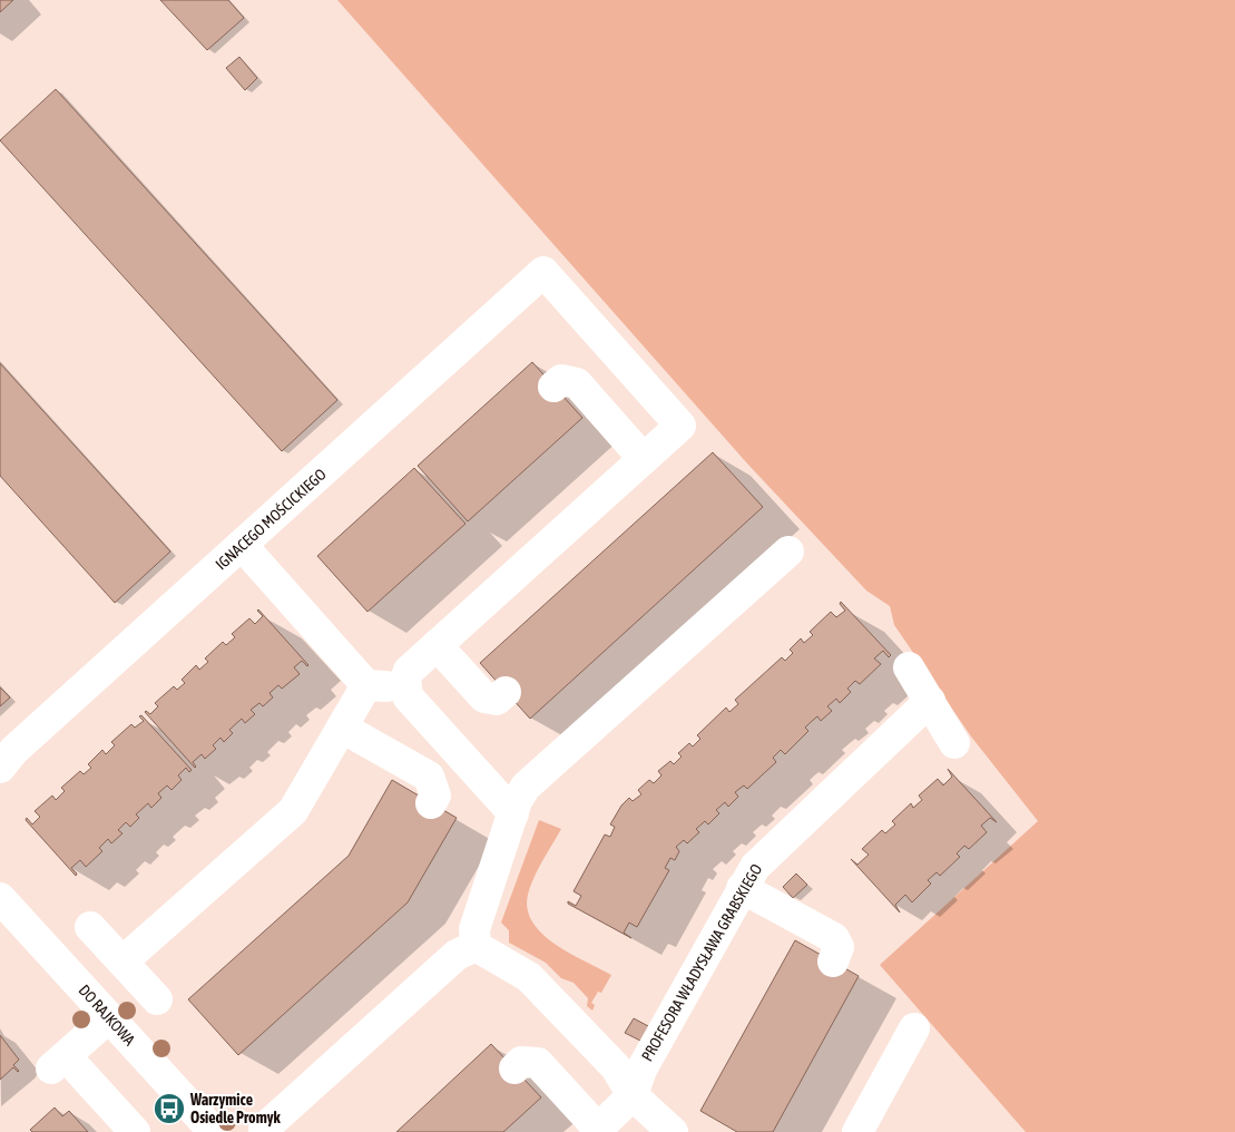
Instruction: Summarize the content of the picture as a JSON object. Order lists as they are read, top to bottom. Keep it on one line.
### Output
{"streets":{"street":["IGNACEGO MOŚCICKIEGO","PROFESORA WŁADYSŁAWA GRABSKIEGO","DO RAJKOWA"]},"places":{"bus stop":["Warzymice Osiedle Promyk"]}}
